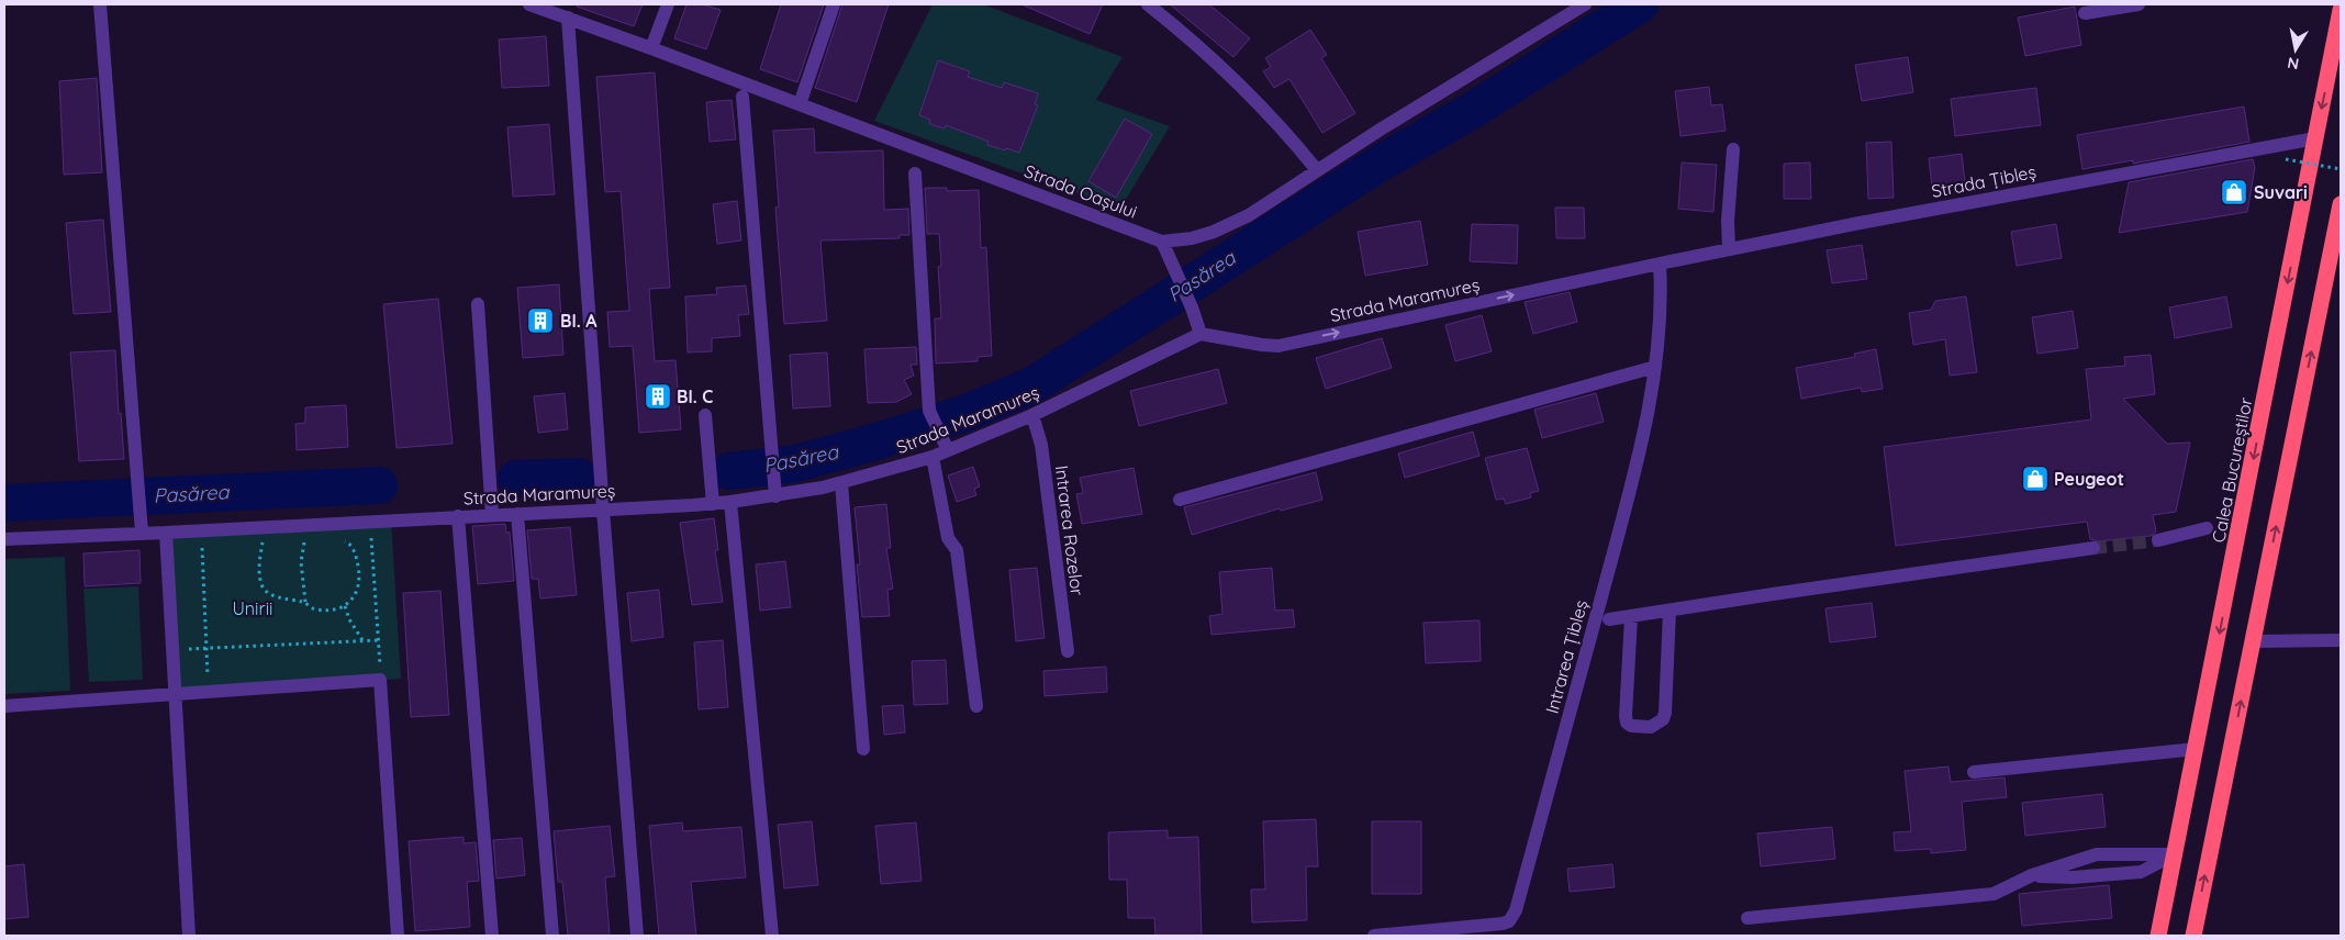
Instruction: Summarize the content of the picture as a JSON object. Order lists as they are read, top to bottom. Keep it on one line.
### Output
{"streets":{"highway":["Calea Bucureștilor"],"street":["Strada Țibleș","Strada Oașului","Strada Maramureș","Intrarea Rozelor","Intrarea Țibleș"]},"crossings":[["Strada Țibleș","Strada Maramureș"],["Strada Țibleș","Calea Bucureștilor"],["Strada Țibleș","Intrarea Țibleș"],["Strada Maramureș","Intrarea Rozelor"],["Strada Maramureș","Intrarea Țibleș"]],"water":["Pasărea"],"parks":["Unirii"],"places":{"shop":["Suvari","Peugeot"],"building":["Bl. A","Bl. C"]},"north":"bottom"}
